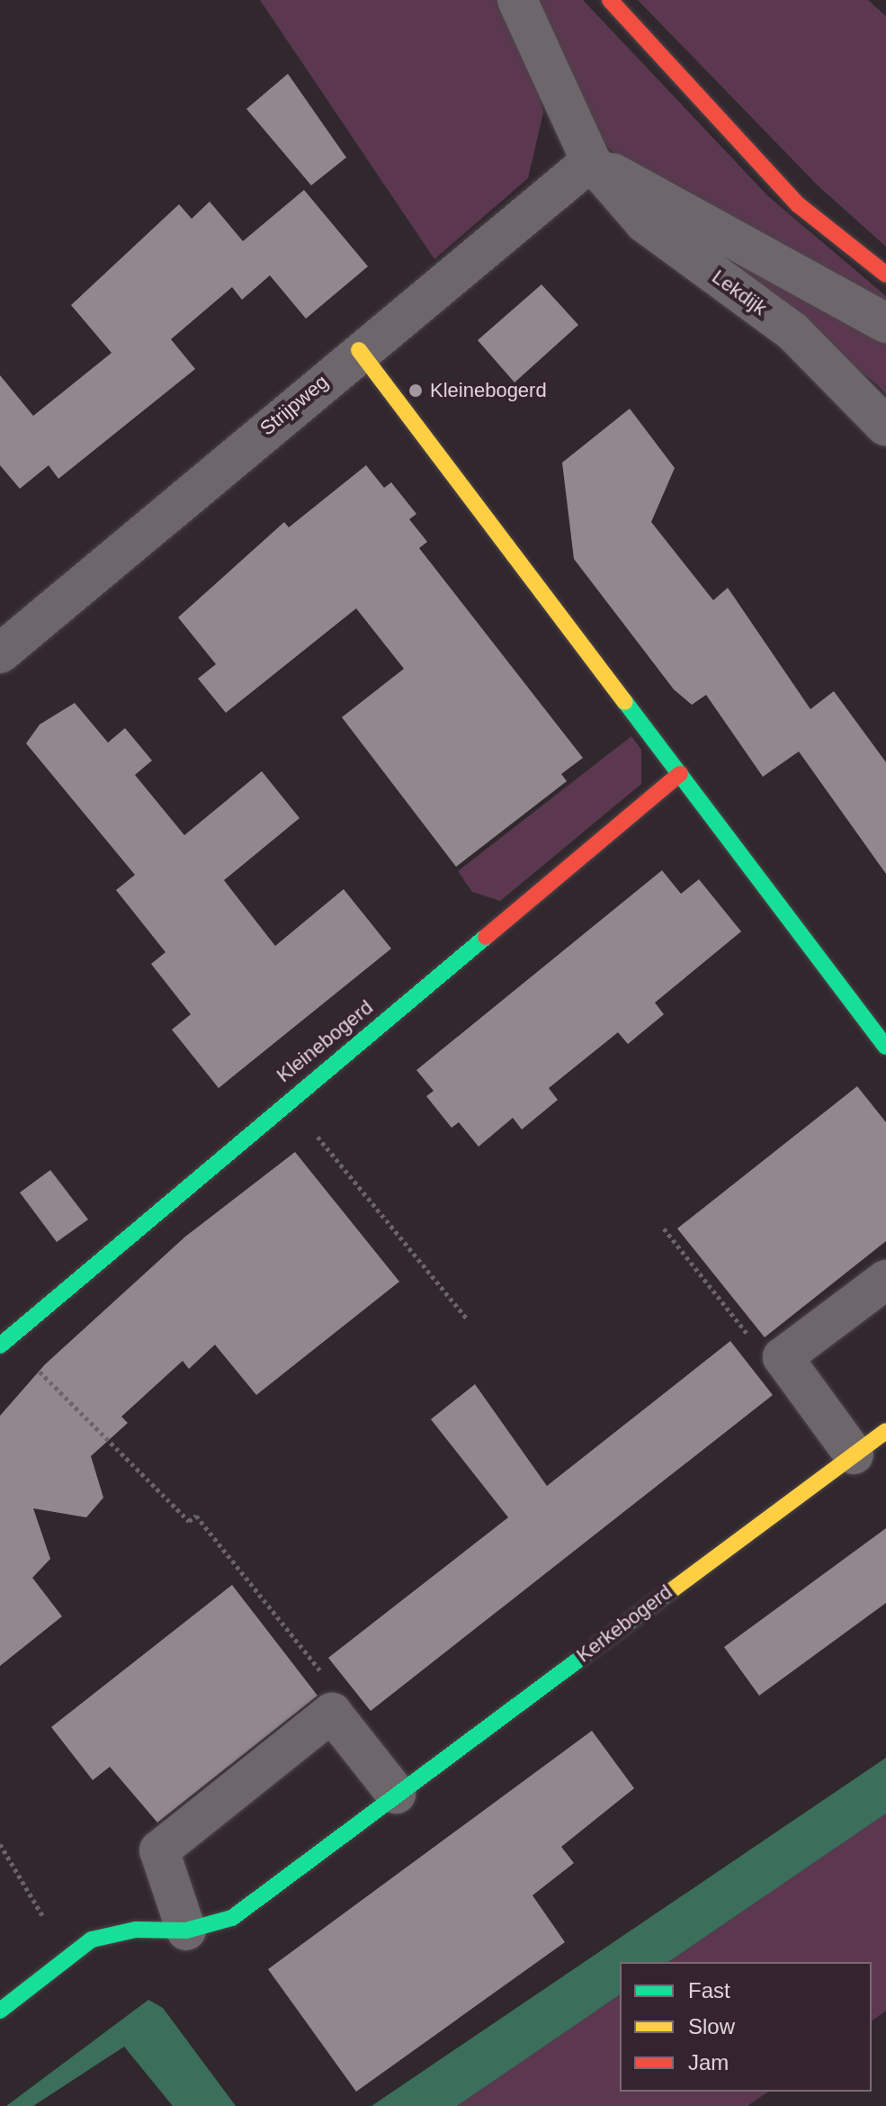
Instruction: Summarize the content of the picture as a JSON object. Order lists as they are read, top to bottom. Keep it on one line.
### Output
{"streets":{"street":["Lekdijk","Strijpweg","Kleinebogerd","Kerkebogerd"]},"crossings":[["Lekdijk","Strijpweg"]],"places":["Kleinebogerd"],"legend":["Fast","Slow","Jam"]}
